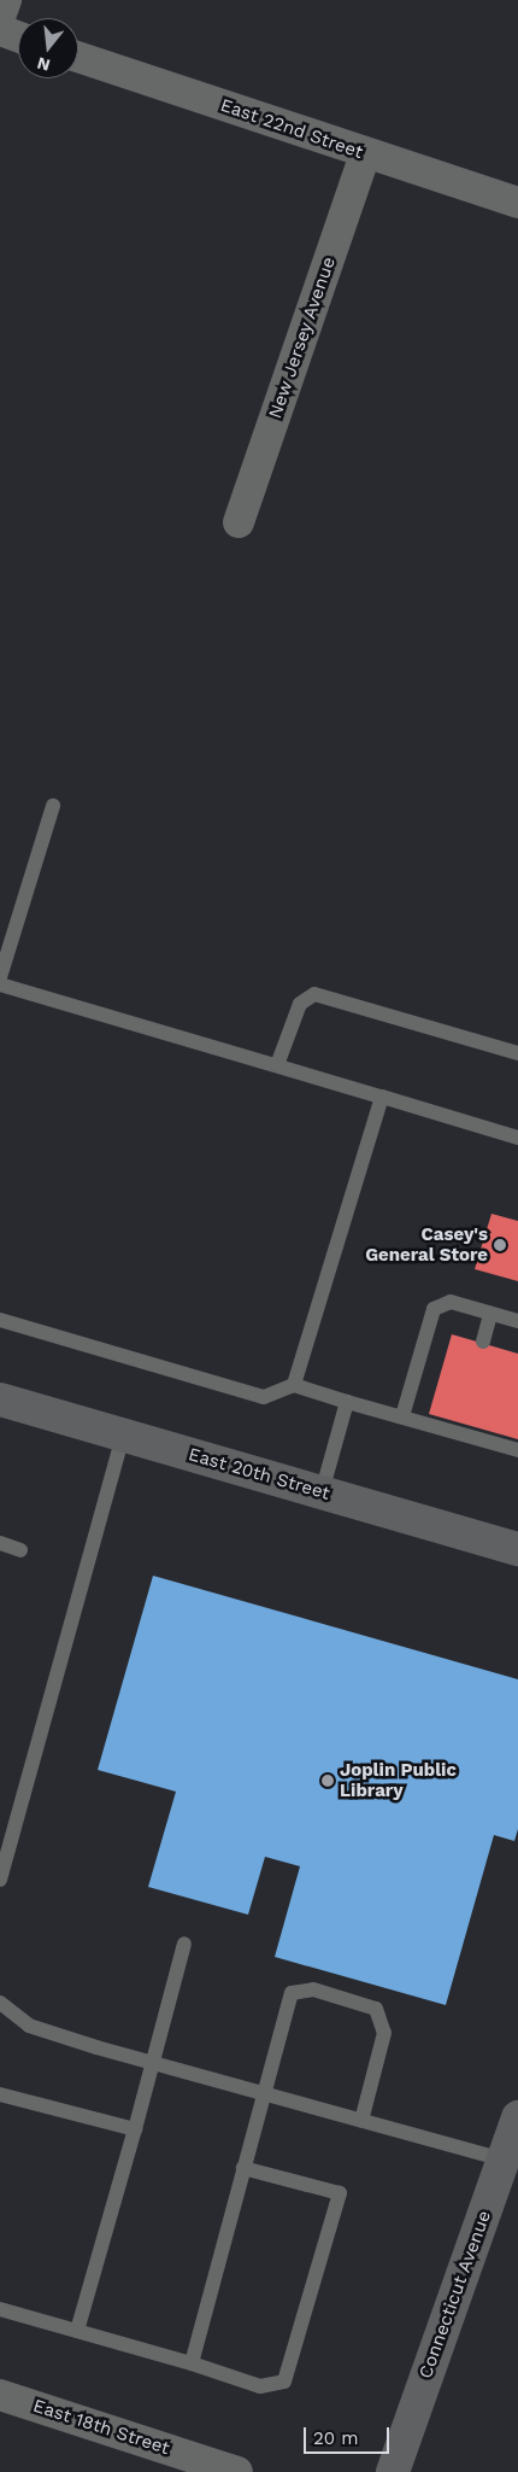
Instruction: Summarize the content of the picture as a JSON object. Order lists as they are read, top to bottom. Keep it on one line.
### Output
{"streets":{"main road":["East 20th Street","Connecticut Avenue"],"street":["East 22nd Street","New Jersey Avenue","East 18th Street"]},"crossings":[["East 22nd Street","New Jersey Avenue"]],"places":["Casey's General Store","Joplin Public Library"],"scale_bar":"20 m","north":"bottom"}
